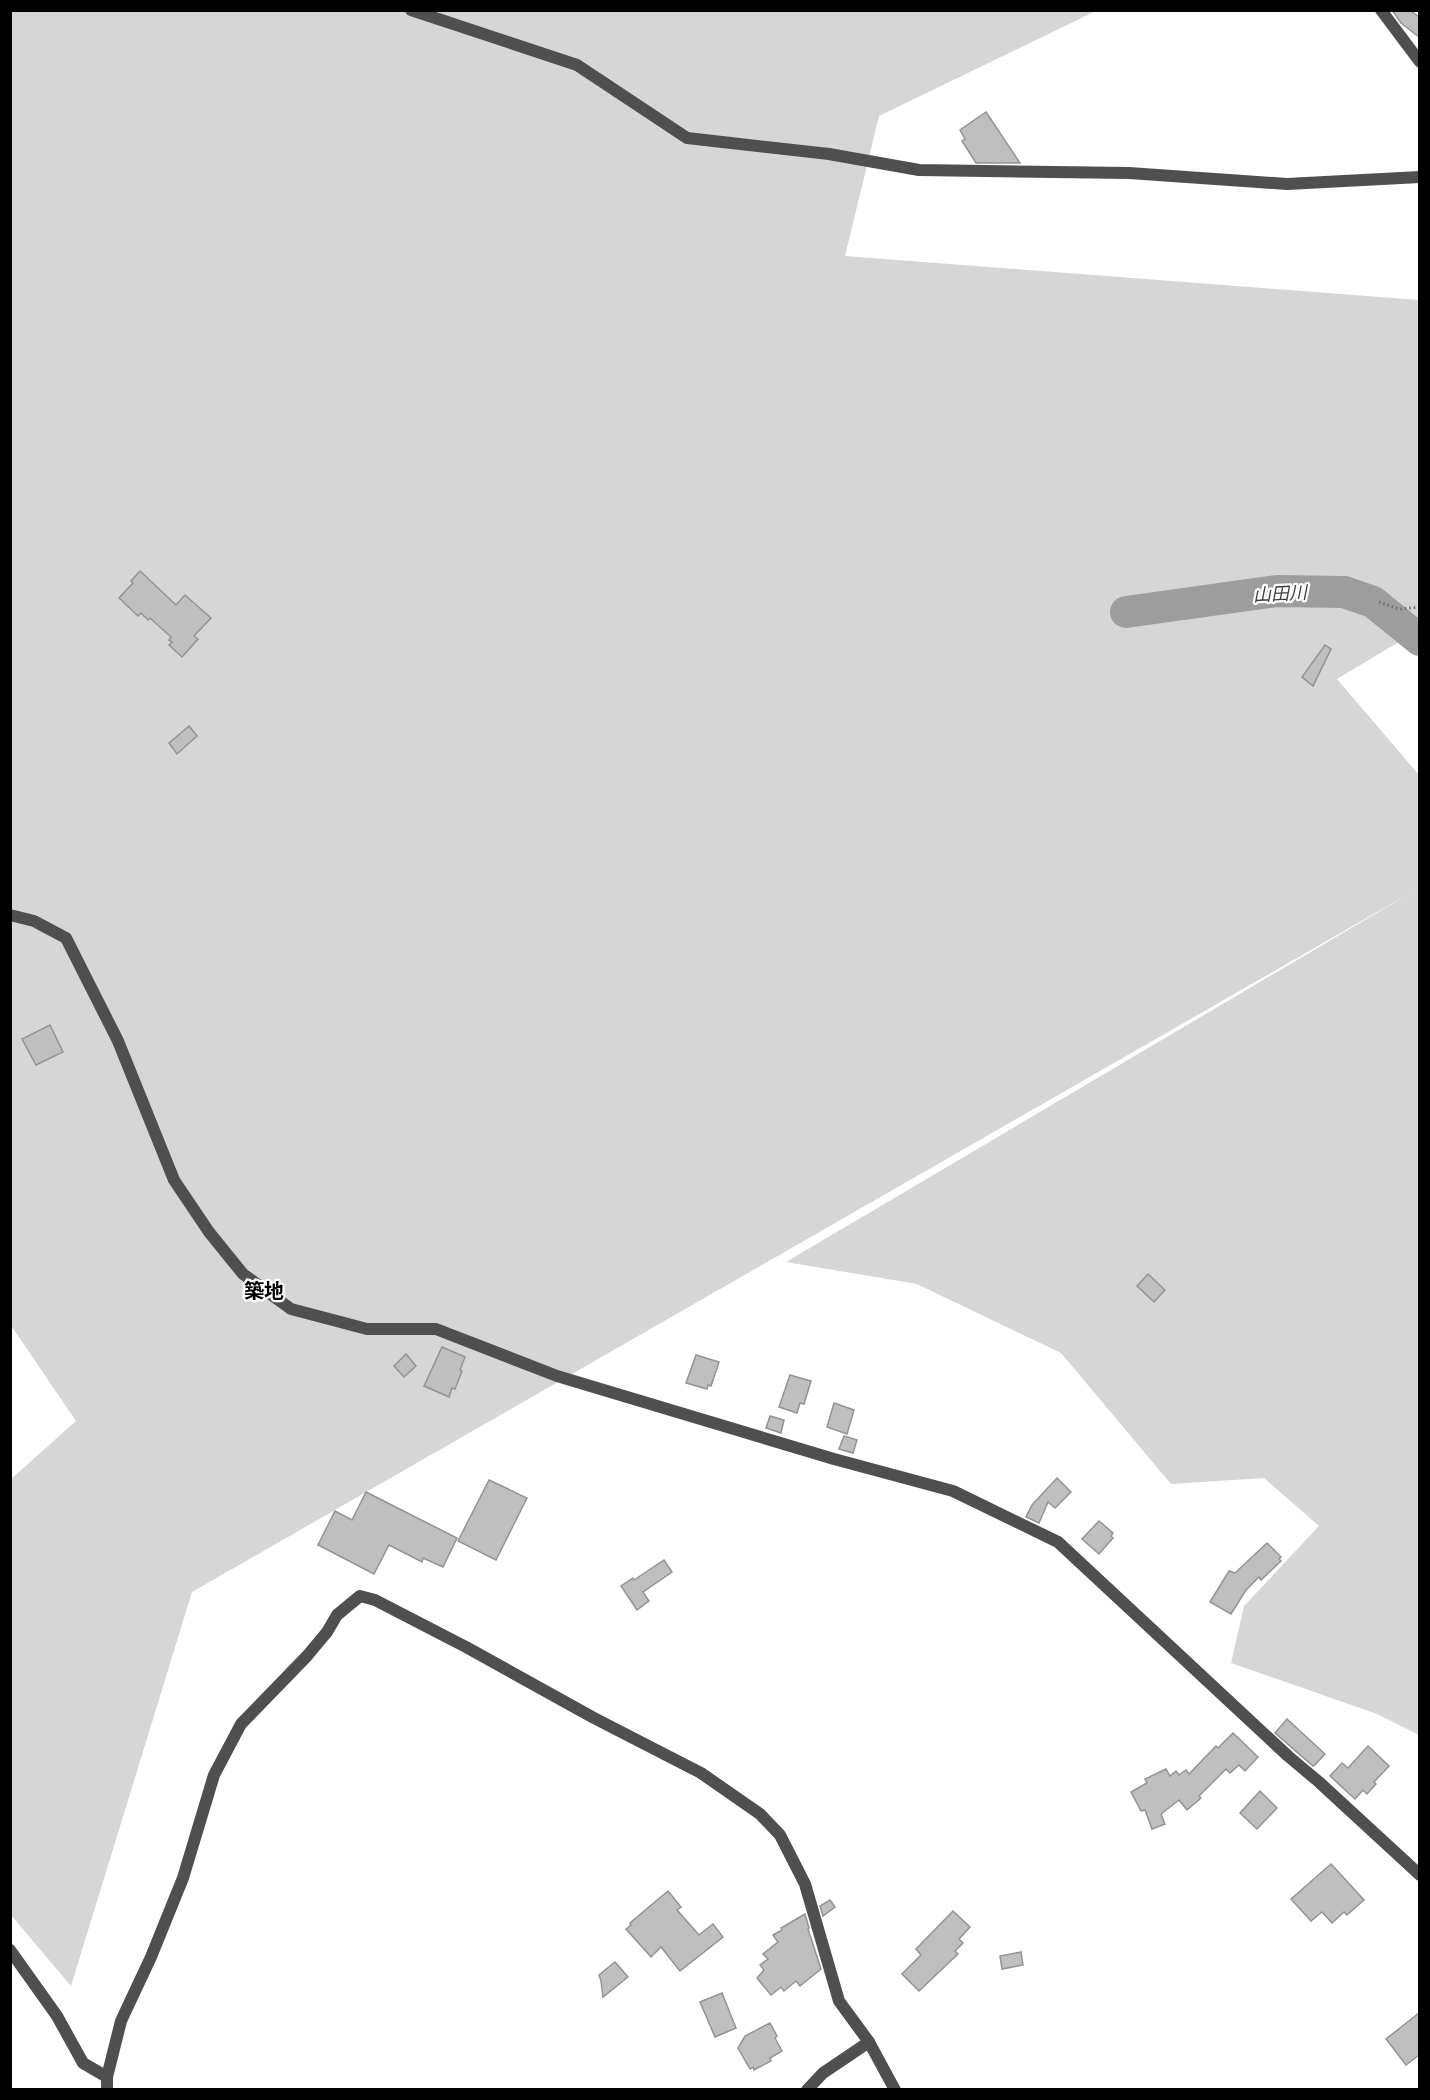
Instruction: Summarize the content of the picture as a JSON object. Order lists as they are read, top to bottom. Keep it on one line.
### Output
{"districts":["築地"],"water":["山田川"]}
